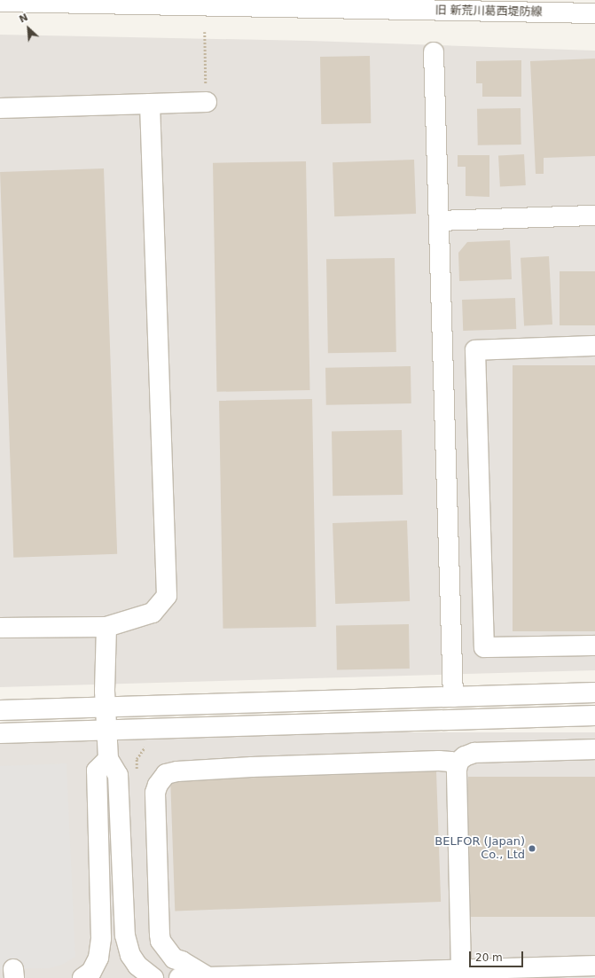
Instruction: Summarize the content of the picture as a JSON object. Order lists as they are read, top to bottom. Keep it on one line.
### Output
{"streets":{"street":["旧 新荒川葛西堤防線"]},"places":["BELFOR (Japan) Co., Ltd"],"scale_bar":"20 m","north":"top left"}
